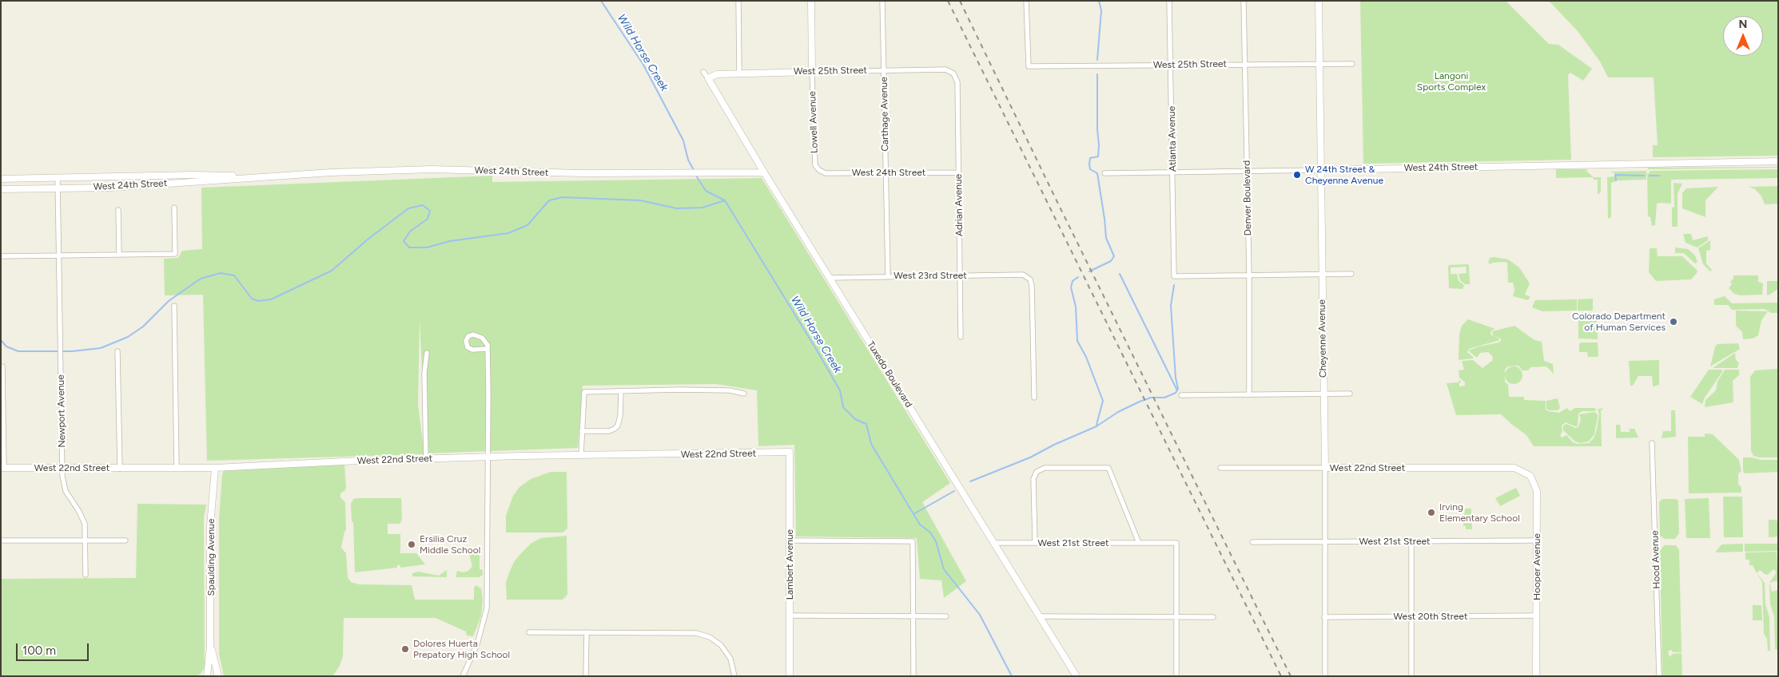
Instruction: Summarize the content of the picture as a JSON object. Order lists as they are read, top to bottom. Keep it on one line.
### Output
{"streets":{"street":["West 25th Street","Carthage Avenue","Lowell Avenue","Atlanta Avenue","West 24th Street","Denver Boulevard","Adrian Avenue","West 23rd Street","Cheyenne Avenue","Tuxedo Boulevard","Newport Avenue","West 22nd Street","West 21st Street","Spaulding Avenue","Hood Avenue","Lambert Avenue","Hooper Avenue","West 20th Street"]},"crossings":[["West 25th Street","Carthage Avenue"],["West 25th Street","Lowell Avenue"],["West 25th Street","Atlanta Avenue"],["West 25th Street","Denver Boulevard"],["West 25th Street","Adrian Avenue"],["West 25th Street","Cheyenne Avenue"],["West 25th Street","Tuxedo Boulevard"],["Carthage Avenue","West 24th Street"],["Carthage Avenue","West 23rd Street"],["Lowell Avenue","West 24th Street"],["Atlanta Avenue","West 24th Street"],["Atlanta Avenue","Denver Boulevard"],["West 24th Street","Denver Boulevard"],["West 24th Street","Adrian Avenue"],["West 24th Street","Cheyenne Avenue"],["West 24th Street","Tuxedo Boulevard"],["West 24th Street","Newport Avenue"],["Adrian Avenue","West 23rd Street"],["West 23rd Street","Tuxedo Boulevard"],["Cheyenne Avenue","West 22nd Street"],["Cheyenne Avenue","West 21st Street"],["Cheyenne Avenue","West 20th Street"],["Tuxedo Boulevard","West 21st Street"],["Newport Avenue","West 22nd Street"],["West 22nd Street","Spaulding Avenue"],["West 22nd Street","Lambert Avenue"],["West 22nd Street","Hooper Avenue"],["West 21st Street","Hooper Avenue"],["Hooper Avenue","West 20th Street"]],"water":["Wild Horse Creek"],"parks":["Langoni Sports Complex"],"places":["W 24th Street & Cheyenne Avenue","Colorado Department of Human Services","Irving Elementary School","Ersilia Cruz Middle School","Dolores Huerta Prepatory High School"],"scale_bar":"100 m","north":"top"}
